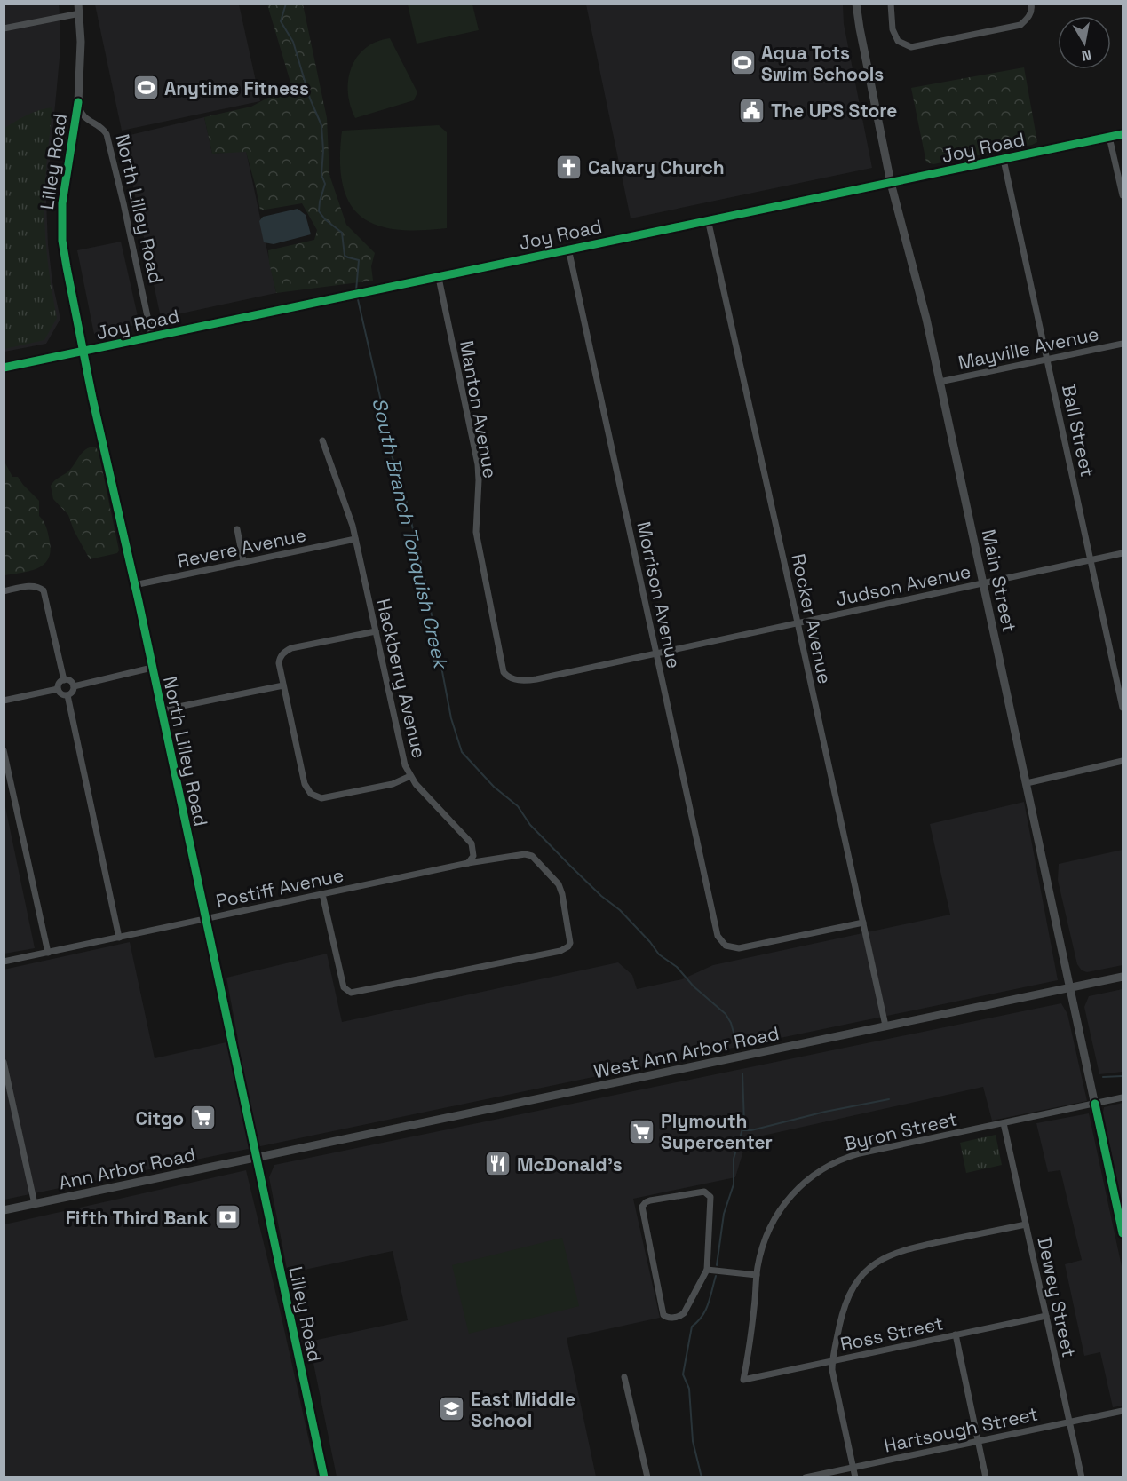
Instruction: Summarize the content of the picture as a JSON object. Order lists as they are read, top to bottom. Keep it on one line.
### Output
{"streets":{"street":["Joy Road","Lilley Road","North Lilley Road","Mayville Avenue","Manton Avenue","Ball Street","Revere Avenue","Main Street","Judson Avenue","Morrison Avenue","Rocker Avenue","Hackberry Avenue","Postiff Avenue","West Ann Arbor Road","Byron Street","Ann Arbor Road","Dewey Street","Ross Street","Hartsough Street"]},"crossings":[["Joy Road","Lilley Road"],["Joy Road","North Lilley Road"],["Joy Road","Manton Avenue"],["Joy Road","Ball Street"],["Joy Road","Main Street"],["Joy Road","Morrison Avenue"],["Joy Road","Rocker Avenue"],["Lilley Road","North Lilley Road"],["Lilley Road","West Ann Arbor Road"],["Lilley Road","Ann Arbor Road"],["North Lilley Road","Revere Avenue"],["North Lilley Road","Postiff Avenue"],["North Lilley Road","West Ann Arbor Road"],["North Lilley Road","Ann Arbor Road"],["Mayville Avenue","Ball Street"],["Mayville Avenue","Main Street"],["Manton Avenue","Judson Avenue"],["Ball Street","Judson Avenue"],["Revere Avenue","Hackberry Avenue"],["Main Street","Judson Avenue"],["Main Street","West Ann Arbor Road"],["Main Street","Byron Street"],["Judson Avenue","Morrison Avenue"],["Judson Avenue","Rocker Avenue"],["Morrison Avenue","Rocker Avenue"],["Rocker Avenue","West Ann Arbor Road"],["Hackberry Avenue","Postiff Avenue"],["West Ann Arbor Road","Ann Arbor Road"],["Byron Street","Dewey Street"],["Byron Street","Ross Street"],["Dewey Street","Ross Street"],["Dewey Street","Hartsough Street"]],"water":["South Branch Tonquish Creek"],"places":{"sports":["Aqua Tots Swim Schools","Anytime Fitness"],"public building":["The UPS Store"],"church":["Calvary Church"],"supermarket":["Citgo","Plymouth Supercenter"],"restaurant":["McDonald's"],"bank":["Fifth Third Bank"],"school or university":["East Middle School"]},"north":"bottom"}
